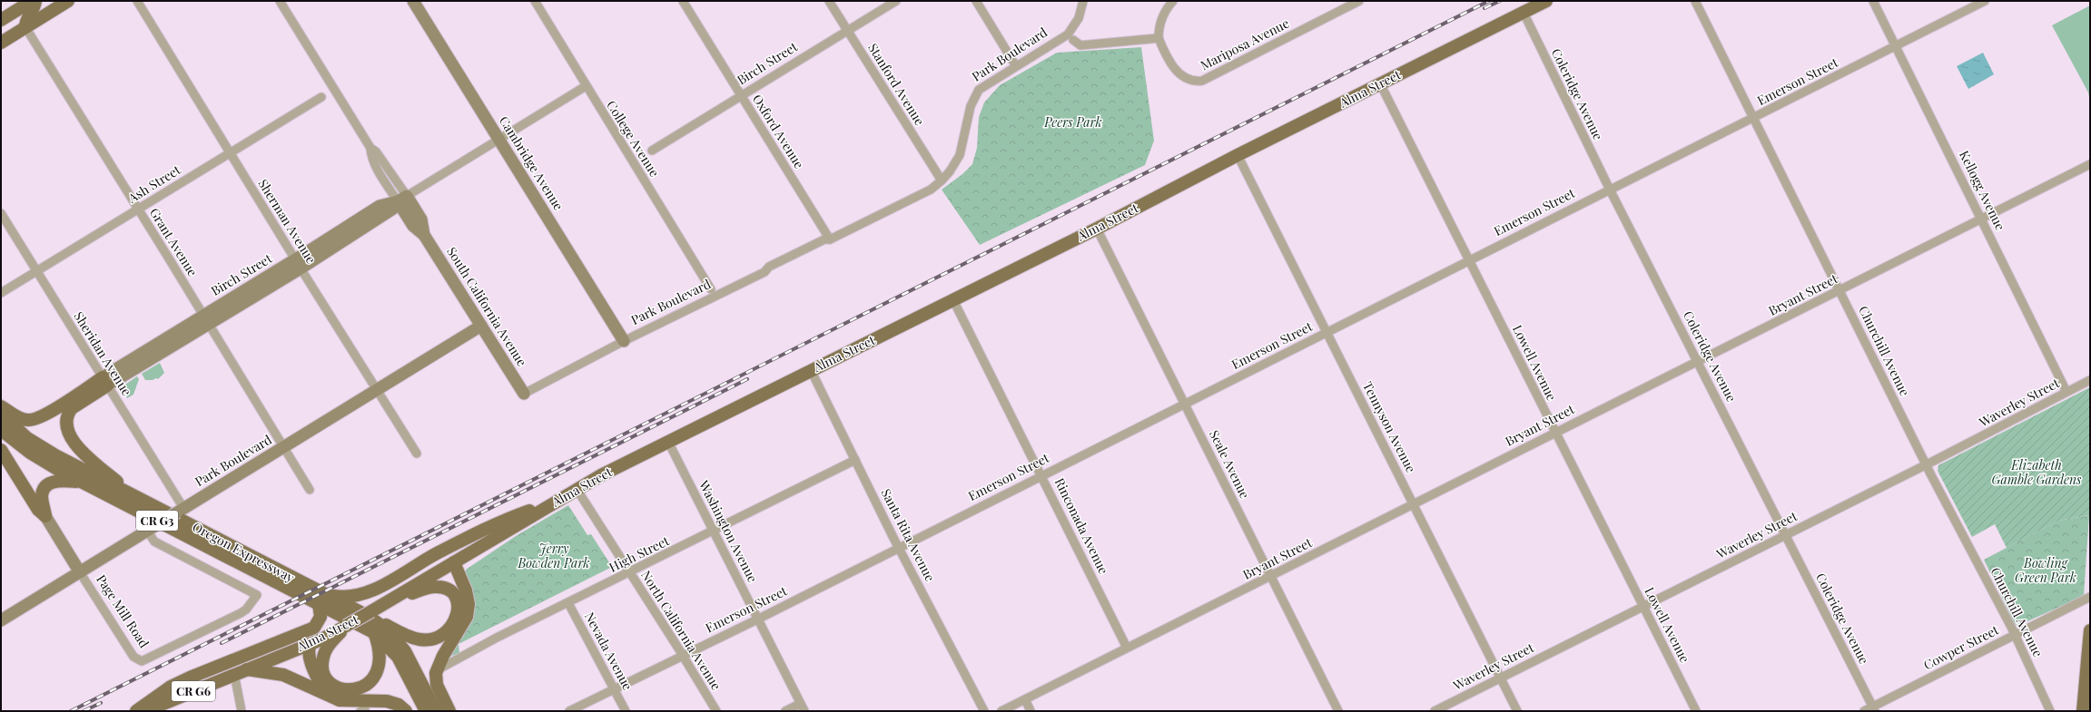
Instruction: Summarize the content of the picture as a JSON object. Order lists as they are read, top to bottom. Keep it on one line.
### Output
{"streets":{"main road":["Alma Street","CR G3","Oregon Expressway","CR G6"],"street":["Mariposa Avenue","Park Boulevard","Birch Street","Emerson Street","Stanford Avenue","Coleridge Avenue","Oxford Avenue","College Avenue","Cambridge Avenue","Ash Street","Kellogg Avenue","Sherman Avenue","Grant Avenue","Bryant Street","South California Avenue","Churchill Avenue","Sheridan Avenue","Lowell Avenue","Waverley Street","Tennyson Avenue","Seale Avenue","Rinconada Avenue","Washington Avenue","Santa Rita Avenue","High Street","Page Mill Road","North California Avenue","Cowper Street","Nevada Avenue"]},"crossings":[["Park Boulevard","Stanford Avenue"],["Park Boulevard","Oxford Avenue"],["Park Boulevard","Cambridge Avenue"],["Park Boulevard","Sherman Avenue"],["Park Boulevard","Grant Avenue"],["Park Boulevard","South California Avenue"],["Park Boulevard","Sheridan Avenue"],["Park Boulevard","Page Mill Road"],["Birch Street","Stanford Avenue"],["Birch Street","Oxford Avenue"],["Birch Street","College Avenue"],["Birch Street","Cambridge Avenue"],["Birch Street","Sherman Avenue"],["Birch Street","Grant Avenue"],["Birch Street","South California Avenue"],["Birch Street","Sheridan Avenue"],["Emerson Street","Coleridge Avenue"],["Emerson Street","Kellogg Avenue"],["Emerson Street","Churchill Avenue"],["Emerson Street","Lowell Avenue"],["Emerson Street","Tennyson Avenue"],["Emerson Street","Seale Avenue"],["Emerson Street","Rinconada Avenue"],["Emerson Street","Washington Avenue"],["Emerson Street","Santa Rita Avenue"],["Emerson Street","North California Avenue"],["Emerson Street","Nevada Avenue"],["Alma Street","Coleridge Avenue"],["Alma Street","Lowell Avenue"],["Alma Street","Tennyson Avenue"],["Alma Street","Seale Avenue"],["Alma Street","Rinconada Avenue"],["Alma Street","Washington Avenue"],["Alma Street","Santa Rita Avenue"],["Alma Street","Oregon Expressway"],["Alma Street","North California Avenue"],["Coleridge Avenue","Bryant Street"],["Coleridge Avenue","Waverley Street"],["Coleridge Avenue","Cowper Street"],["Ash Street","Sherman Avenue"],["Ash Street","Grant Avenue"],["Ash Street","Sheridan Avenue"],["Kellogg Avenue","Bryant Street"],["Kellogg Avenue","Waverley Street"],["Bryant Street","Churchill Avenue"],["Bryant Street","Lowell Avenue"],["Bryant Street","Tennyson Avenue"],["Bryant Street","Seale Avenue"],["Bryant Street","Rinconada Avenue"],["Churchill Avenue","Waverley Street"],["Churchill Avenue","Cowper Street"],["Lowell Avenue","Waverley Street"],["Waverley Street","Tennyson Avenue"],["Washington Avenue","High Street"],["Santa Rita Avenue","High Street"],["High Street","North California Avenue"],["High Street","Nevada Avenue"]],"parks":["Peers Park","Elizabeth Gamble Gardens","Jerry Bowden Park","Bowling Green Park"]}
